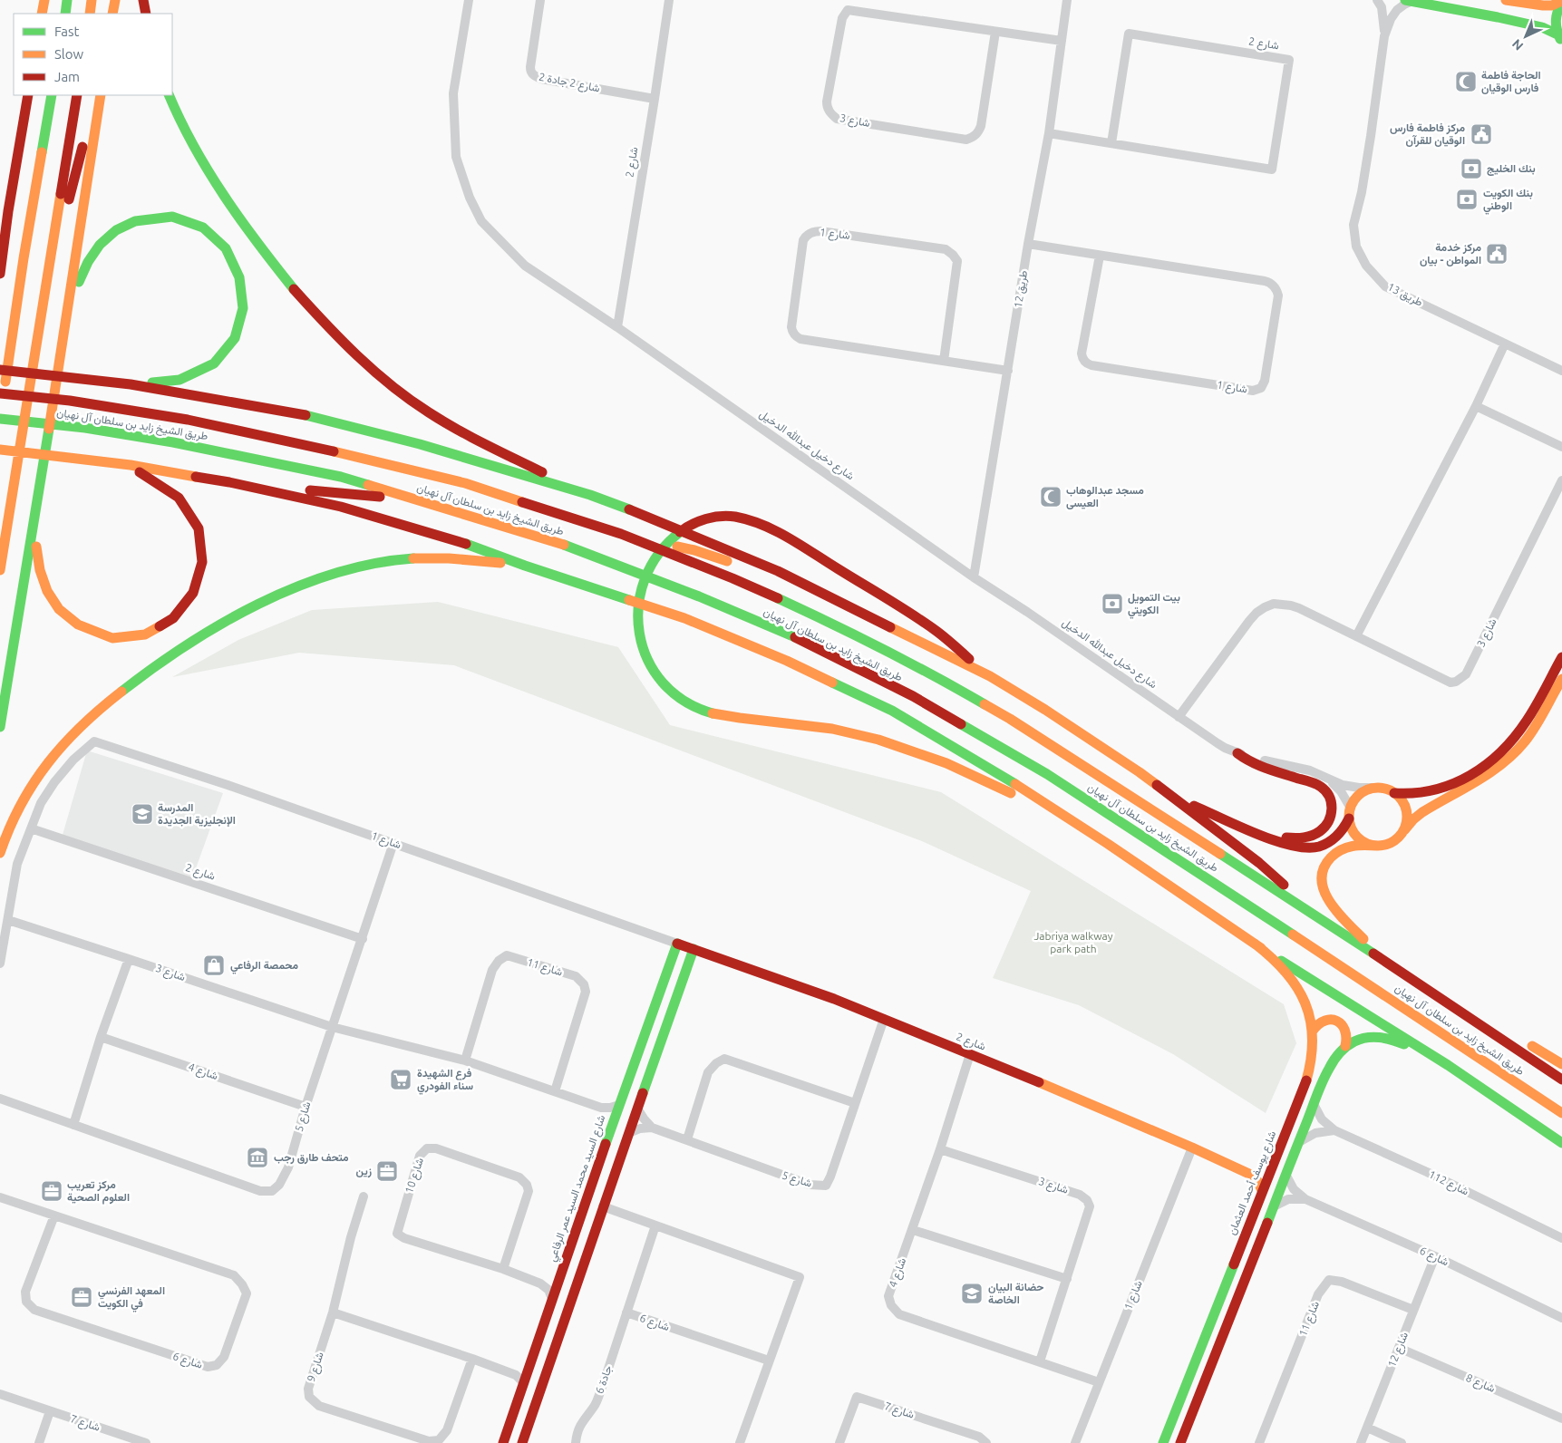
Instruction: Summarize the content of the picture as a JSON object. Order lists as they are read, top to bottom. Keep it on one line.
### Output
{"streets":{"main road":["شارع 2","طريق الشيخ زايد بن سلطان آل نهيان","شارع يوسف أحمد العثمان","شارع السيد محمد السيد عمر الرفاعي"],"street":["شارع 2 جادة 2","شارع 3","شارع 1","طريق 12","طريق 13","شارع دخيل عبدالله الدخيل","شارع 11","شارع 4","شارع 5","شارع 10","شارع 112","شارع 6","شارع 12","شارع 9","جادة 6","شارع 8","شارع 7"]},"crossings":[["شارع 2","شارع 2 جادة 2"],["شارع 2","شارع 1"],["شارع 2","طريق 12"],["شارع 2","شارع دخيل عبدالله الدخيل"],["شارع 2","شارع 4"],["شارع 2","شارع 5"],["شارع 2","شارع السيد محمد السيد عمر الرفاعي"],["شارع 3","طريق 12"],["شارع 3","شارع دخيل عبدالله الدخيل"],["شارع 3","شارع 4"],["شارع 3","شارع 5"],["شارع 1","طريق 12"],["شارع 1","شارع 4"],["شارع 1","شارع 5"],["شارع 1","شارع السيد محمد السيد عمر الرفاعي"],["طريق 12","شارع دخيل عبدالله الدخيل"],["شارع 11","شارع 12"],["شارع 4","شارع 5"],["شارع 6","شارع 12"],["شارع 6","جادة 6"],["شارع 12","شارع 8"]],"parks":["Jabriya walkway park path"],"places":{"mosque":["الحاجة فاطمة فارس الوقيان","مسجد عبدالوهاب العيسى"],"public building":["مركز فاطمة فارس الوقيان للقرآن","مركز خدمة المواطن - بيان"],"bank":["بنك الخليج","بنك الكويت الوطني","بيت التمويل الكويتي"],"school or university":["المدرسة الإنجليزية الجديدة","حضانة البيان الخاصة"],"shop":["محمصة الرفاعي"],"supermarket":["فرع الشهيدة سناء الفودري"],"museum":["متحف طارق رجب"],"office":["زين","مركز تعريب العلوم الصحية","المعهد الفرنسي في الكويت"]},"legend":["Fast","Slow","Jam"],"north":"bottom left"}
